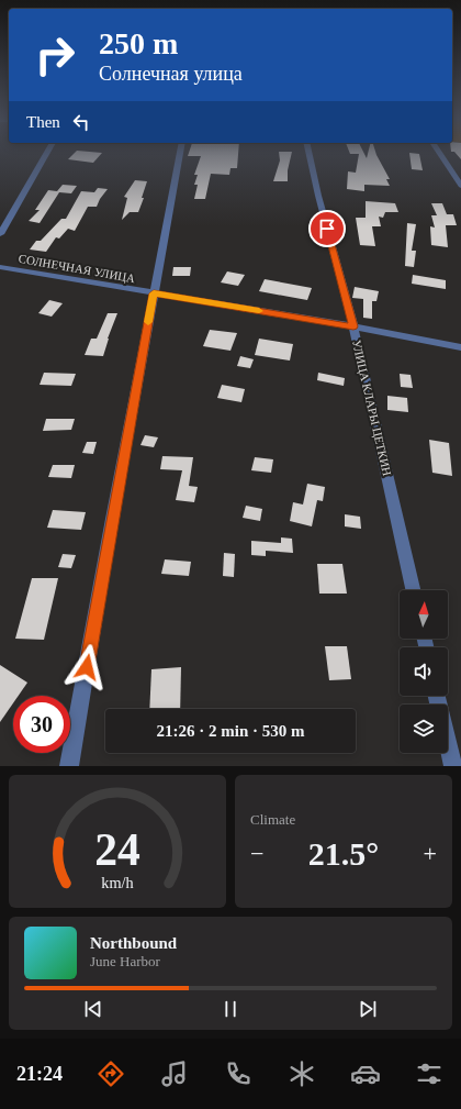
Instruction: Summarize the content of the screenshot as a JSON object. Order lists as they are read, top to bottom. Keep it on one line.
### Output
{"streets":{"street":["СОЛНЕЧНАЯ УЛИЦА","УЛИЦА КЛАРЫ ЦЕТКИН"]},"crossings":[["СОЛНЕЧНАЯ УЛИЦА","УЛИЦА КЛАРЫ ЦЕТКИН"]],"north":"top","page":{"turn":["250 m","Солнечная улица"],"then":"Then","limit":"30","trip":"21:26 · 2 min · 530 m","tile":"Climate","heat":["−","21.5°","+"],"song":["Northbound","June Harbor"],"tabs":"21:24","gauge":["24","km/h"]}}
